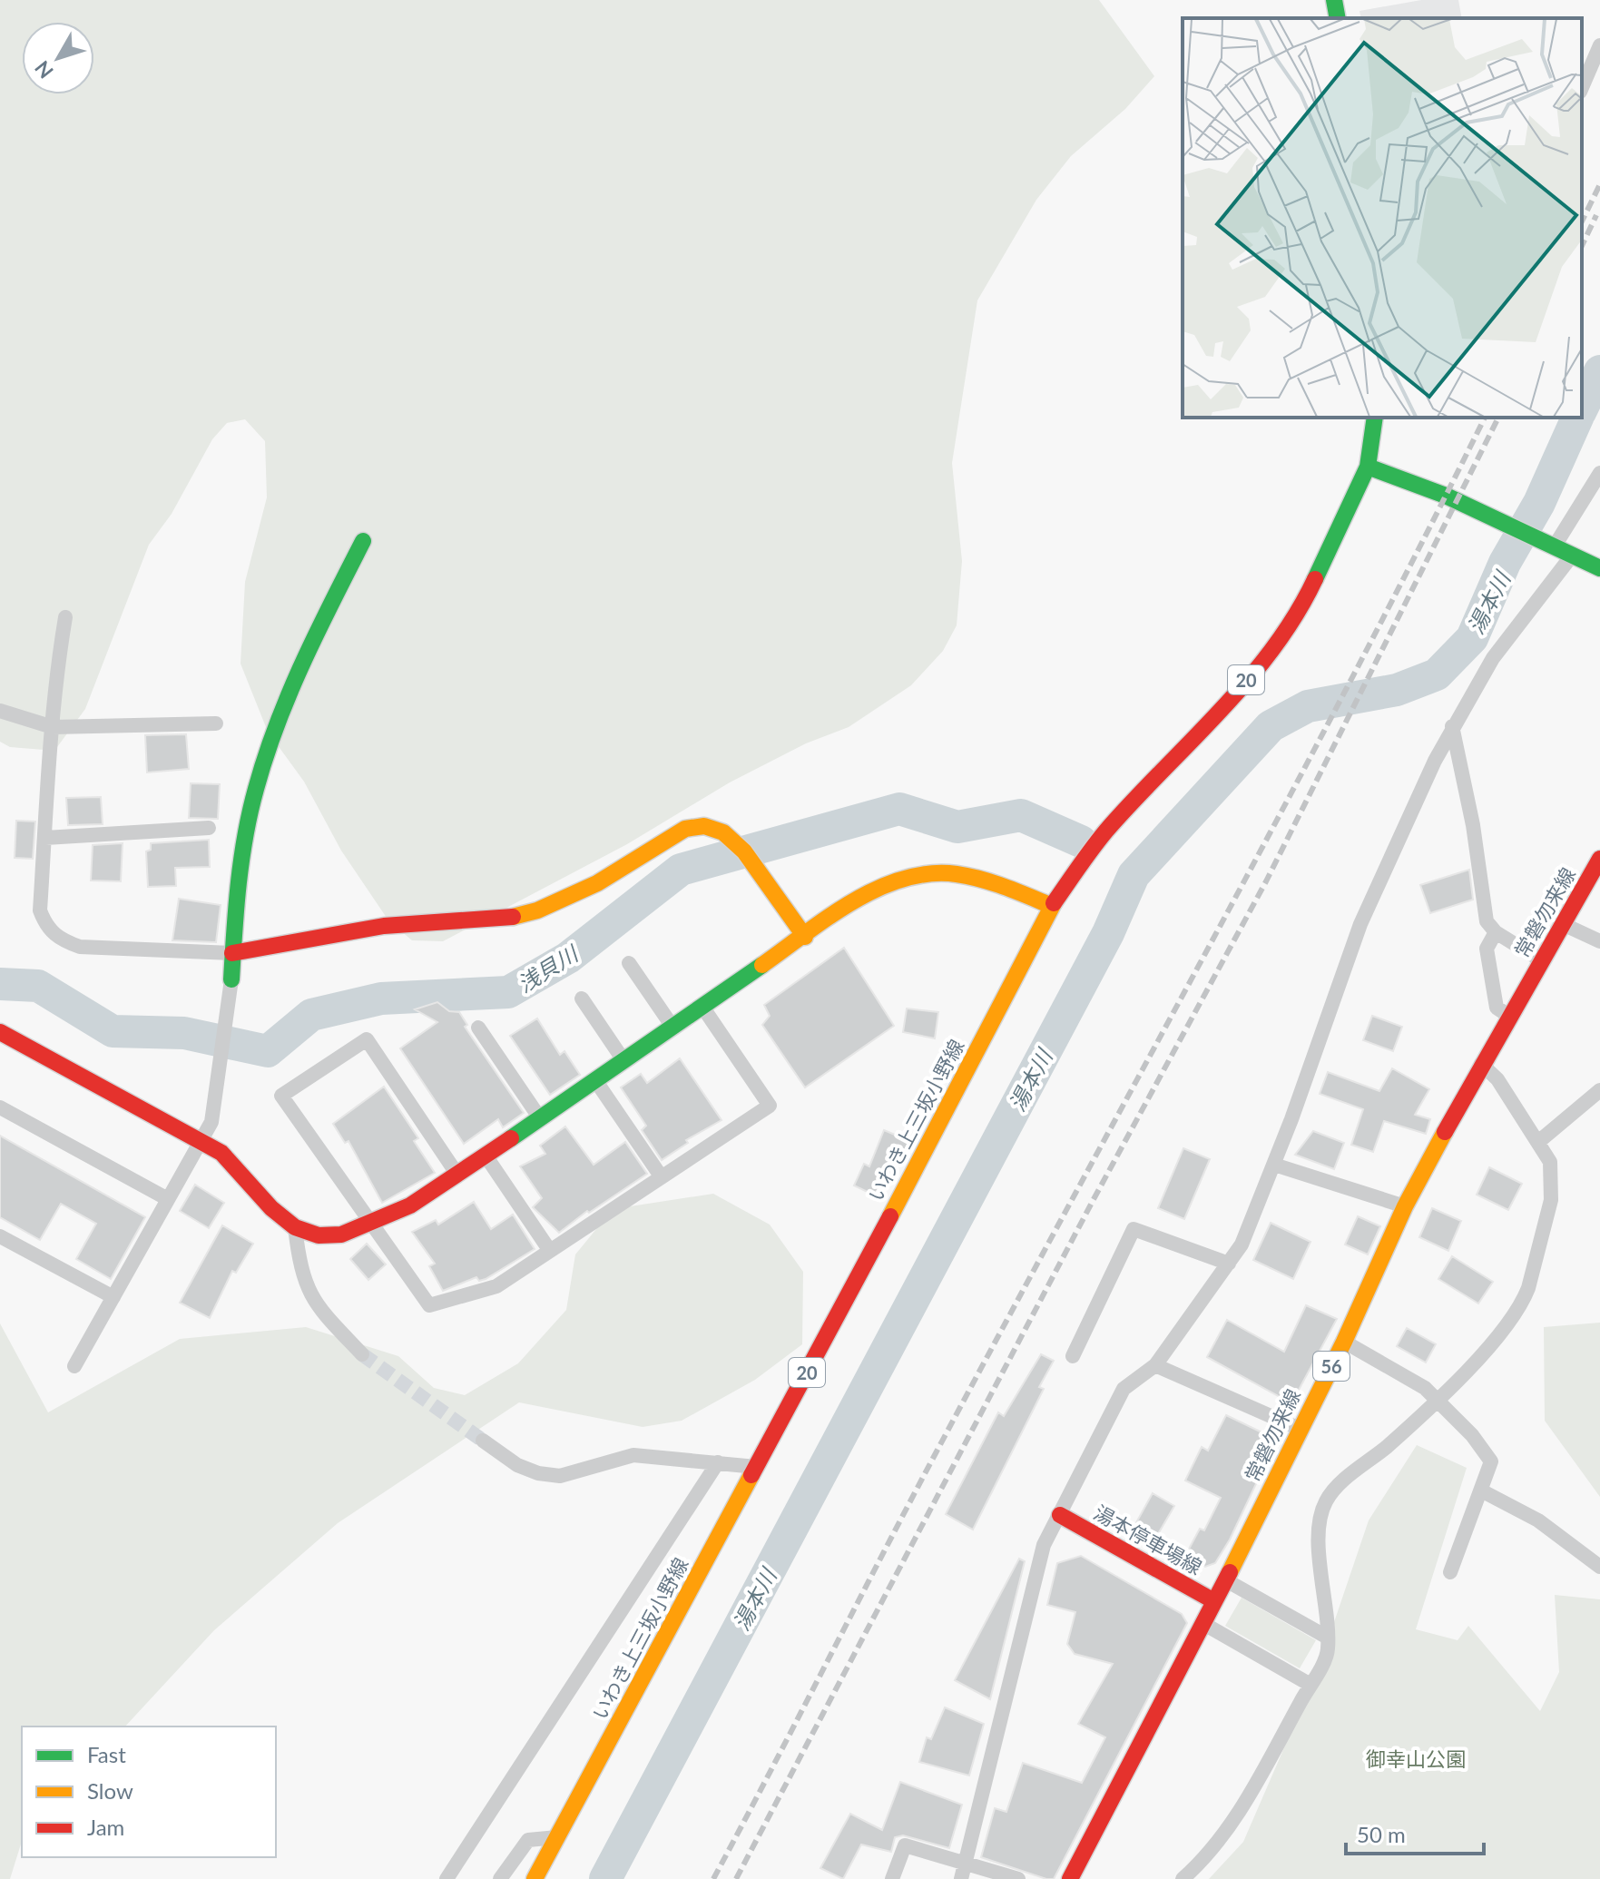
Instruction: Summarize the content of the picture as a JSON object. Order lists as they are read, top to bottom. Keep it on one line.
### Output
{"streets":{"main road":["20","常磐勿来線","いわき上三坂小野線","56","湯本停車場線"]},"crossings":[["常磐勿来線","湯本停車場線"]],"water":["湯本川","浅貝川"],"parks":["御幸山公園"],"legend":["Fast","Slow","Jam"],"scale_bar":"50 m","north":"bottom left"}
